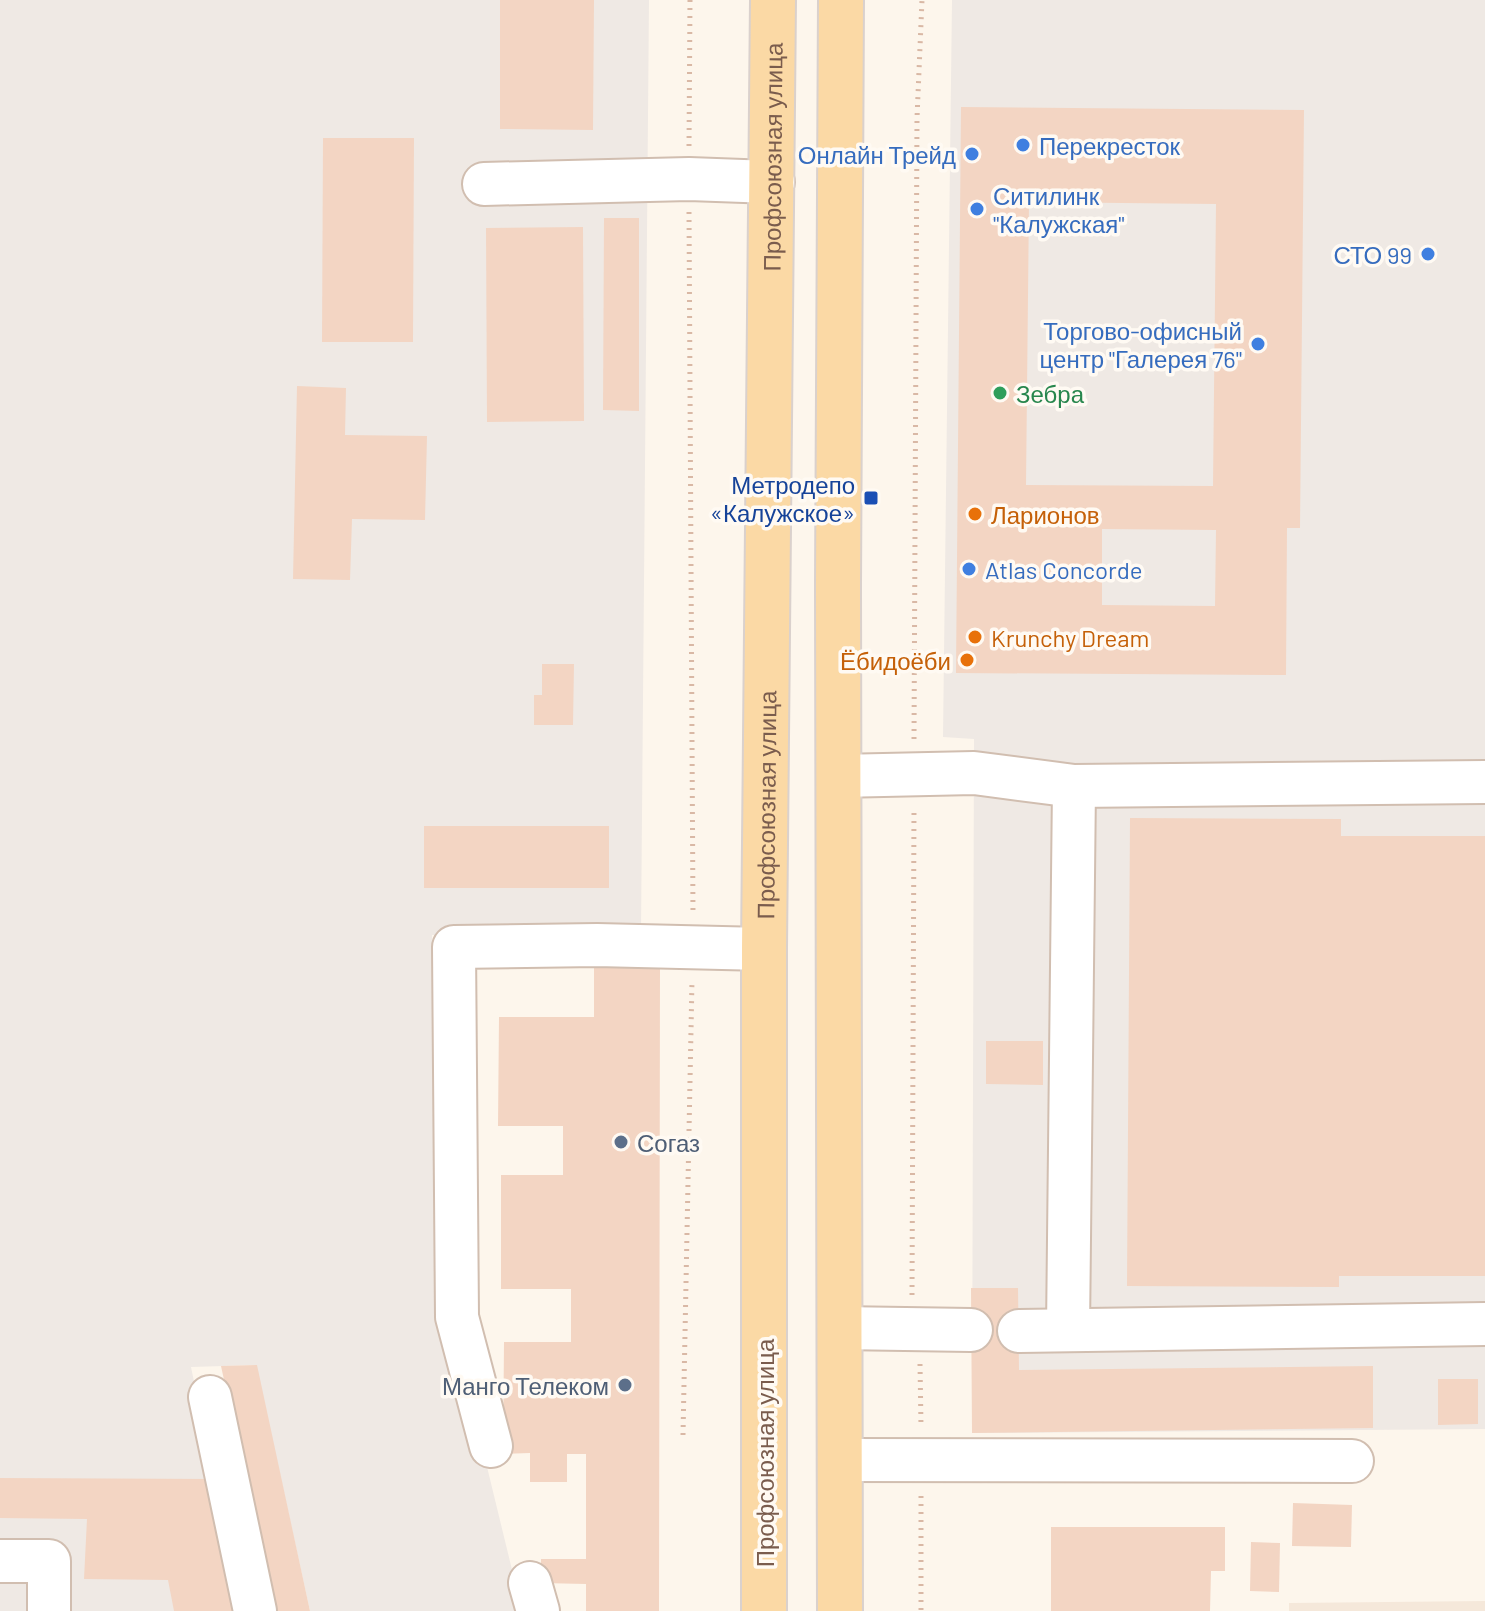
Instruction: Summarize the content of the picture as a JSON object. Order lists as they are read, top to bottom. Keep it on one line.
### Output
{"streets":{"main road":["Профсоюзная улица"]},"places":{"other":["Перекресток","Онлайн Трейд","Ситилинк \"Калужская\"","СТО 99","Торгово-офисный центр \"Галерея 76\"","Зебра","Ларионов","Atlas Concorde","Krunchy Dream","Ёбидоёби","Согаз","Манго Телеком"],"transit":["Метродепо «Калужское»"]}}
